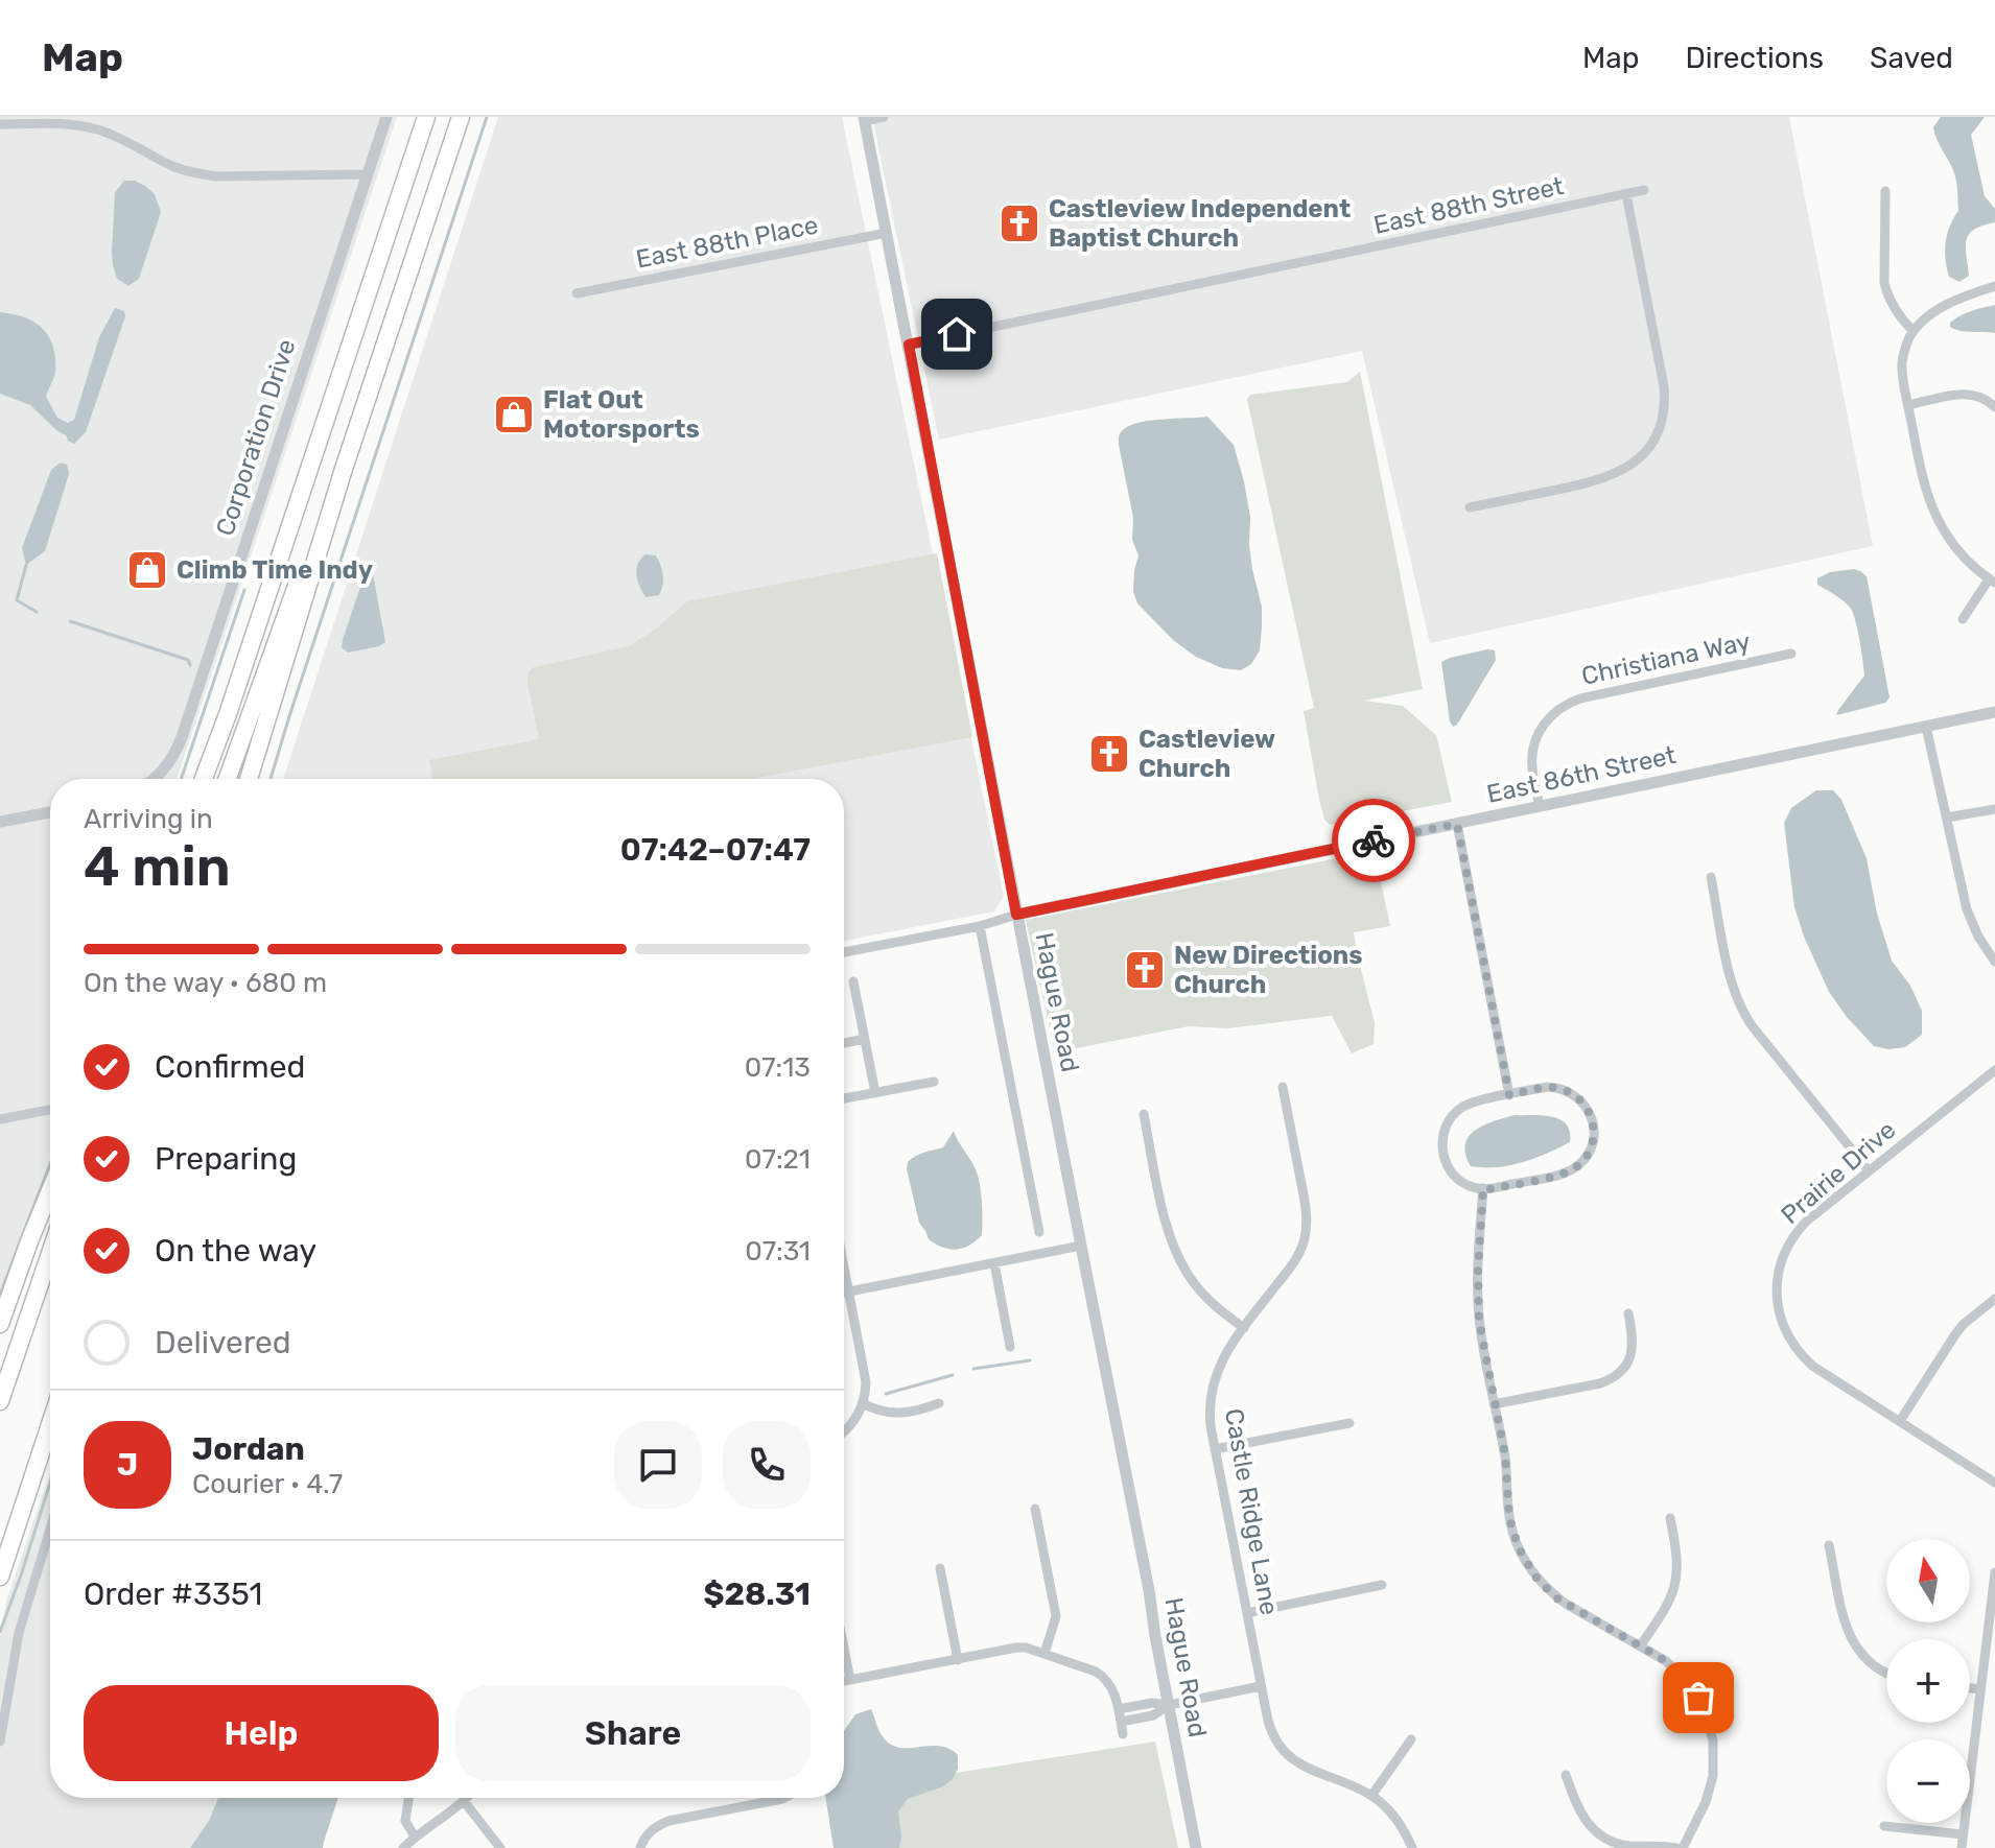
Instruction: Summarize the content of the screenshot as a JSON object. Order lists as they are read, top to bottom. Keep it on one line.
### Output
{"streets":{"street":["East 88th Street","East 88th Place","Corporation Drive","Christiana Way","East 86th Street","Hague Road","Prairie Drive","Castle Ridge Lane"]},"crossings":[["East 88th Street","Hague Road"],["East 88th Place","Hague Road"],["Christiana Way","East 86th Street"],["East 86th Street","Hague Road"]],"places":{"church":["Castleview Independent Baptist Church","Castleview Church","New Directions Church"],"shop":["Flat Out Motorsports","Climb Time Indy"]},"north":"top","page":{"header":"Map","nav":["Map","Directions","Saved"],"heading":["4 min","Arriving in","07:42–07:47"],"panel":["Jordan","Courier · 4.7","Order #3351","$28.31"],"bar":"On the way · 680 m","list":[["Confirmed","07:13"],["Preparing","07:21"],["On the way","07:31"],"Delivered"],"round":"J","map_buttons":["+","−"],"buttons":["Help","Share"]}}
